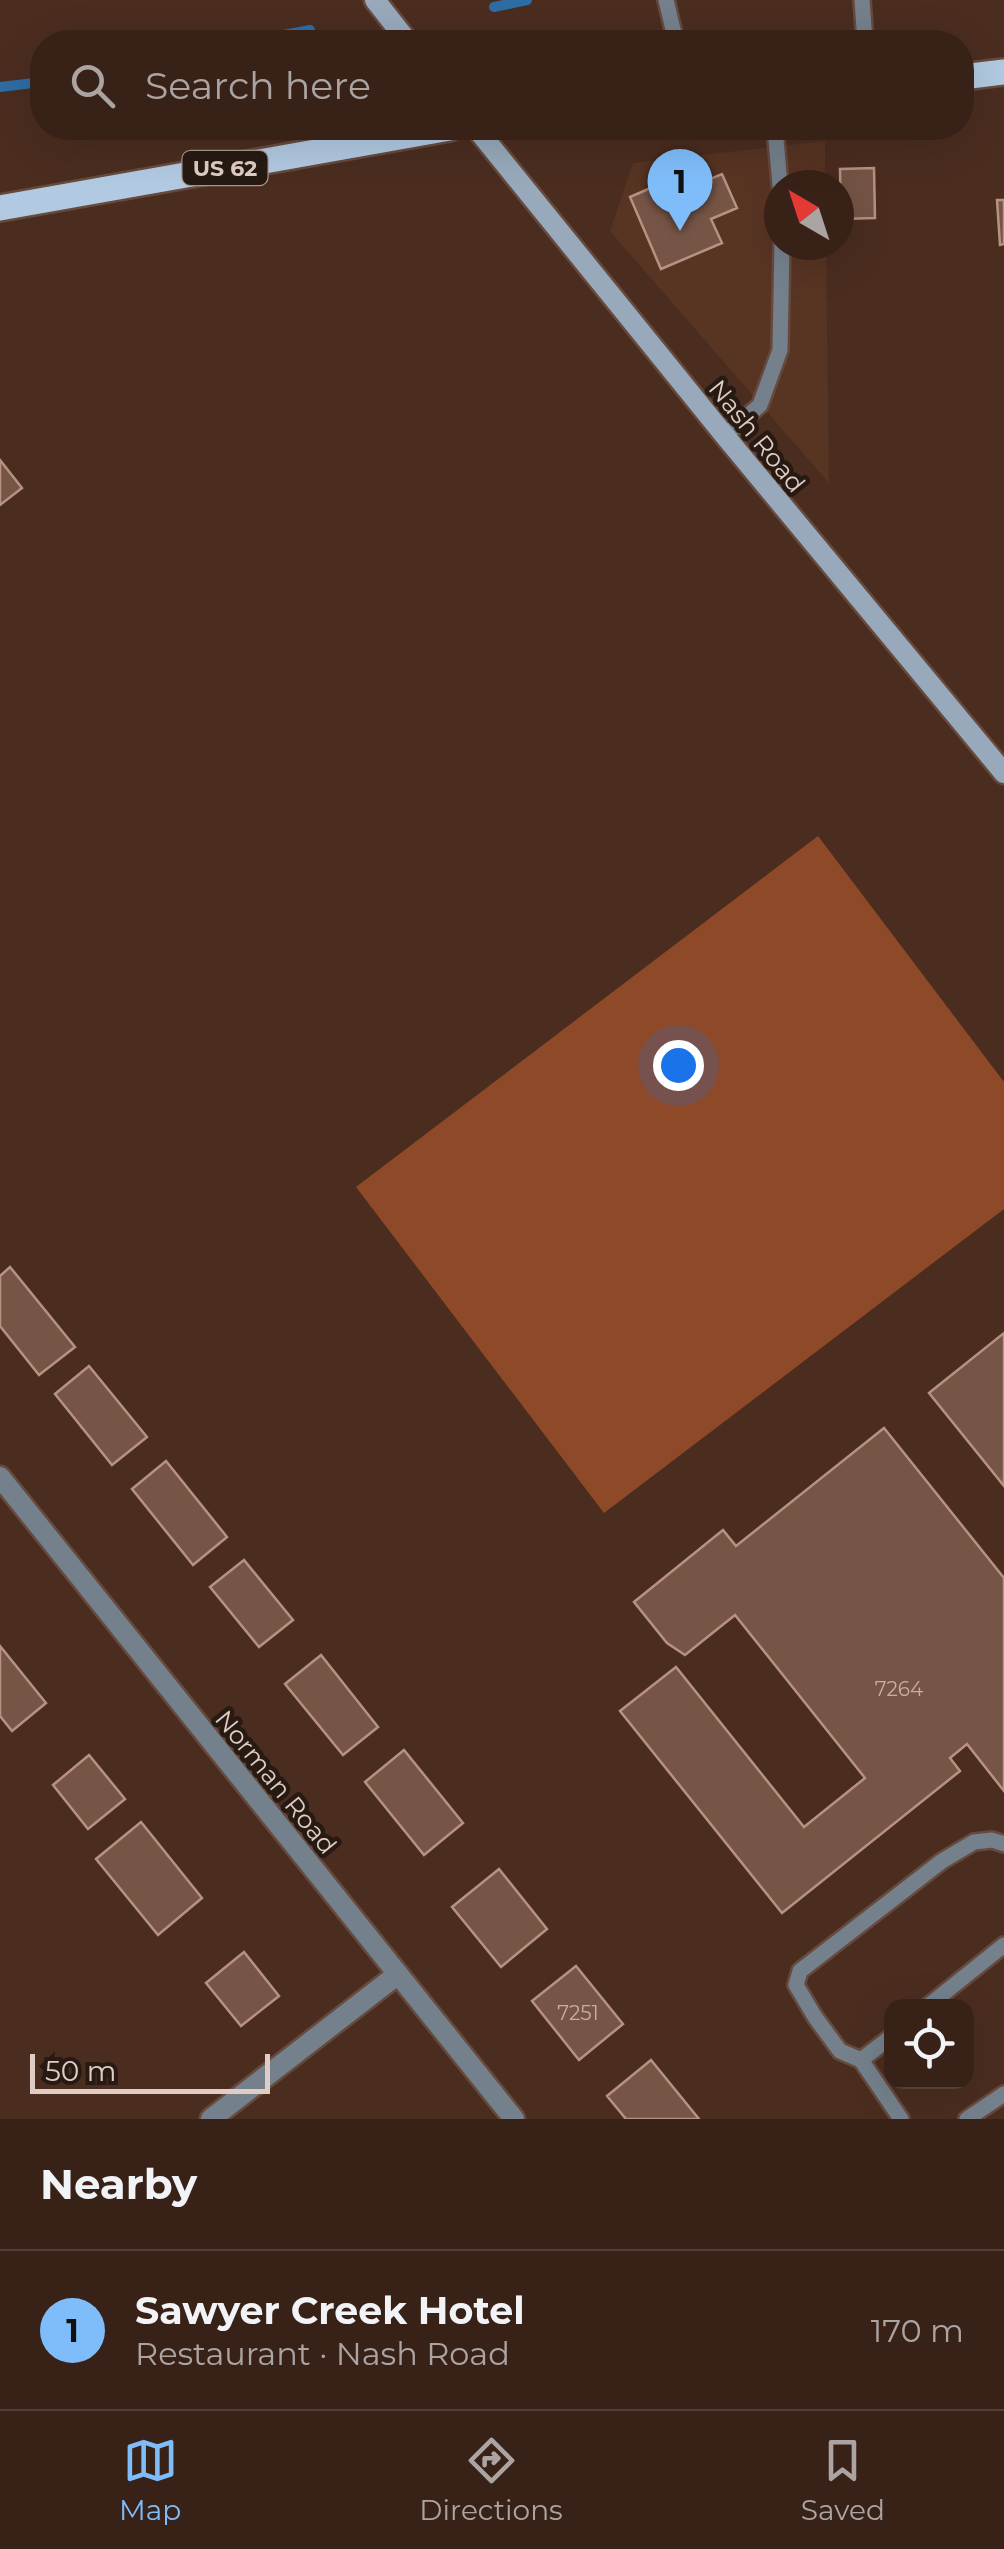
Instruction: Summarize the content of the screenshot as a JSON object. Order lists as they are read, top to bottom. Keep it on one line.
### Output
{"streets":{"main road":["US 62","Nash Road"],"street":["Norman Road"]},"house_numbers":["7264","7251"],"scale_bar":"50 m","north":"top left","page":{"search":"Search here","pins":"1","scale":"50 m","heading":"Nearby","list":[{"mark":"1","name":"Sawyer Creek Hotel","note":"Restaurant · Nash Road","value":"170 m"}],"nav":["Map","Directions","Saved"]}}
